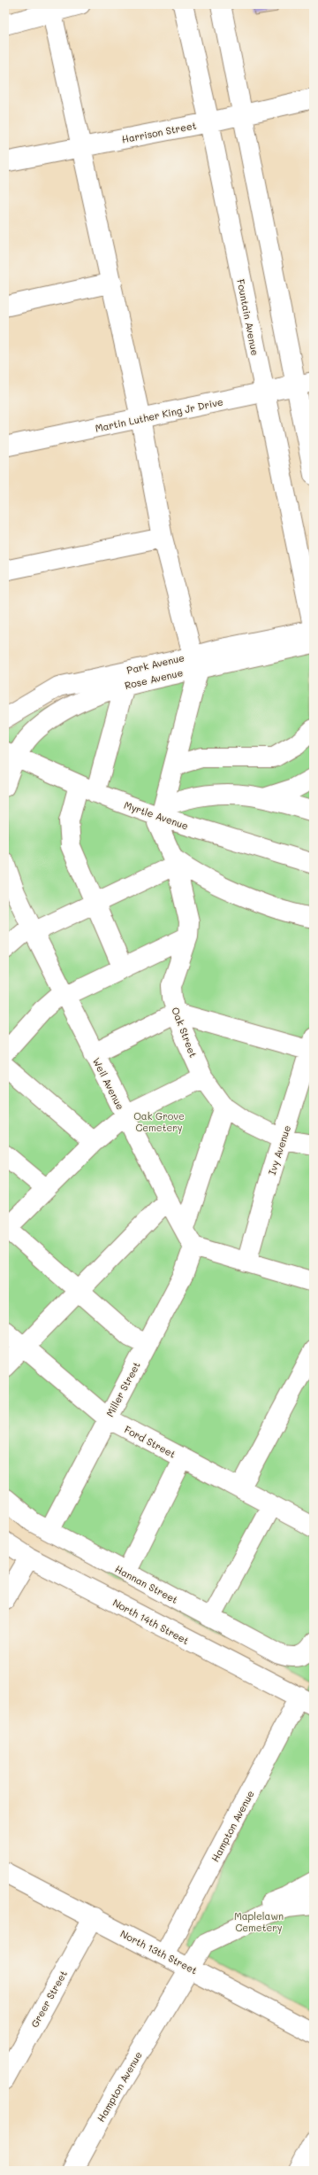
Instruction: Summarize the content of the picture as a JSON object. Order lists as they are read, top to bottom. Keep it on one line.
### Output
{"streets":{"street":["Harrison Street","Fountain Avenue","Martin Luther King Jr Drive","Park Avenue","Rose Avenue","Myrtle Avenue","Oak Street","Weil Avenue","Ivy Avenue","Miller Street","Ford Street","Hannan Street","North 14th Street","Hampton Avenue","North 13th Street","Greer Street"]},"crossings":[["Harrison Street","Fountain Avenue"],["Fountain Avenue","Martin Luther King Jr Drive"],["Fountain Avenue","Park Avenue"],["Park Avenue","Rose Avenue"],["Park Avenue","Oak Street"],["Rose Avenue","Myrtle Avenue"],["Rose Avenue","Oak Street"],["Myrtle Avenue","Oak Street"],["Oak Street","Ivy Avenue"],["Weil Avenue","Miller Street"],["Miller Street","Ford Street"],["Miller Street","Hannan Street"],["North 14th Street","Hampton Avenue"],["Hampton Avenue","North 13th Street"],["North 13th Street","Greer Street"]],"parks":["Oak Grove Cemetery","Maplelawn Cemetery"]}
